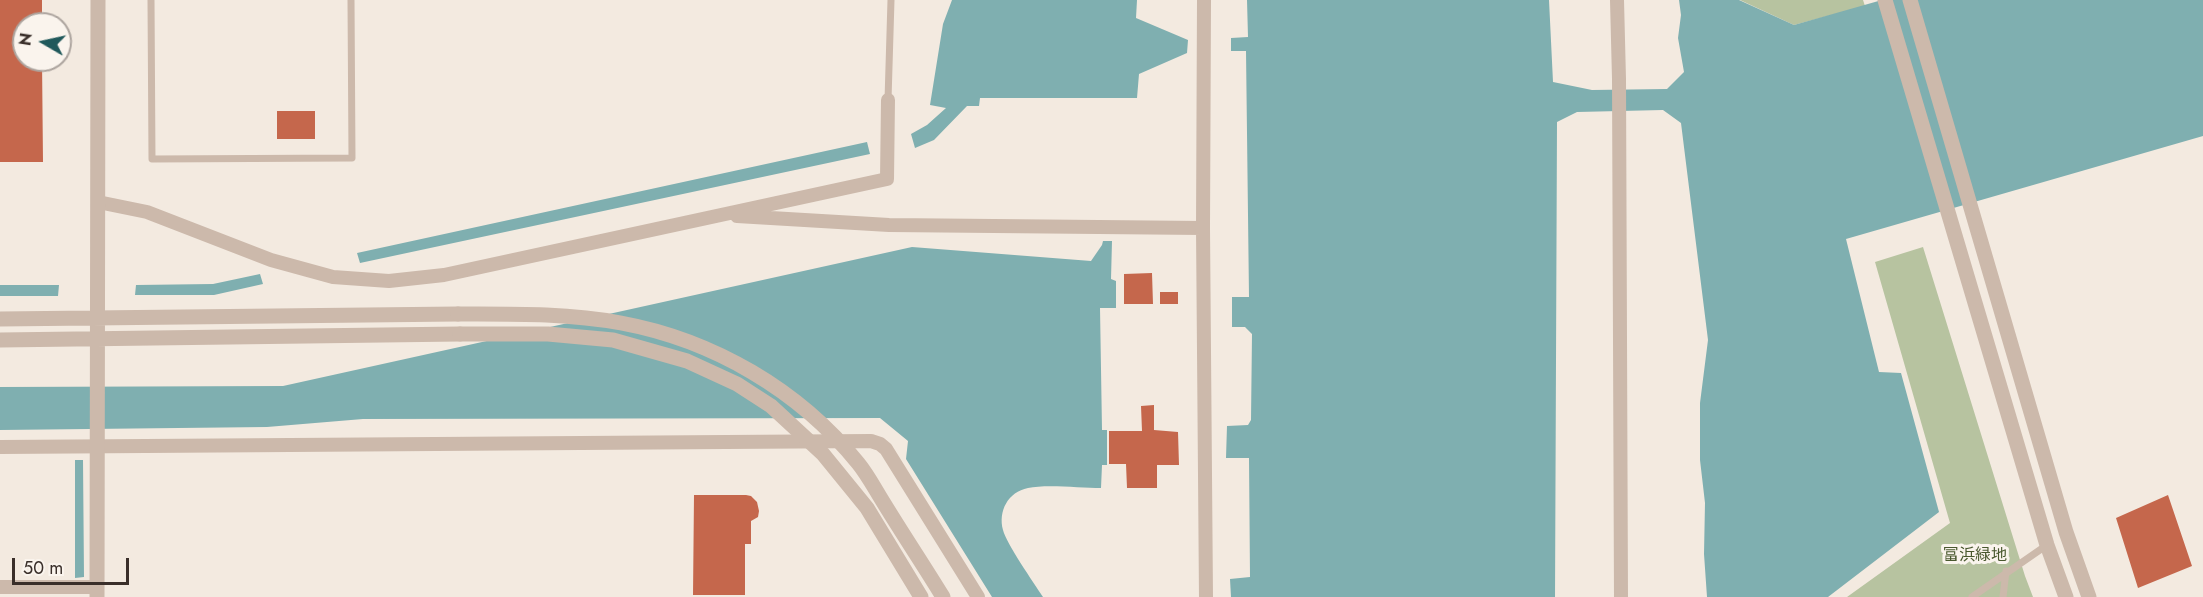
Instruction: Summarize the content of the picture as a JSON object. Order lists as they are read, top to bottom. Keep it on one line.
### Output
{"parks":["富浜緑地"],"scale_bar":"50 m","north":"left"}
